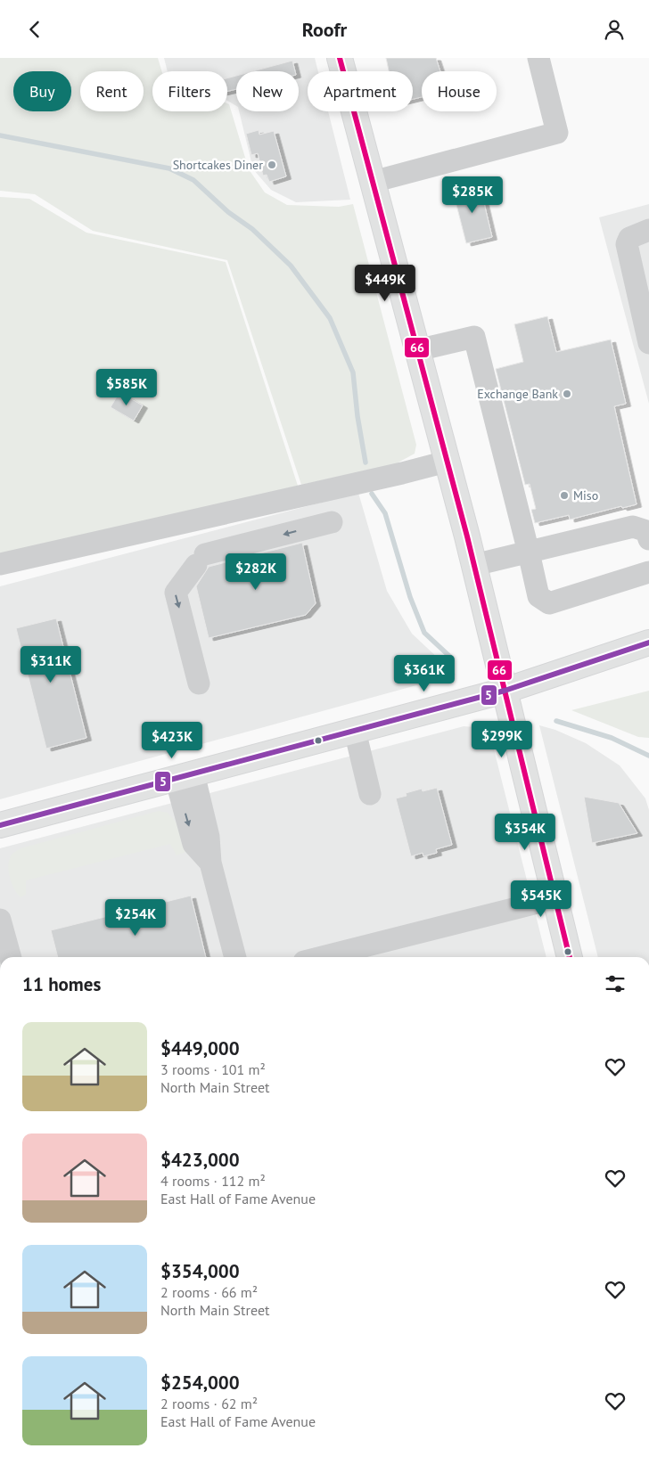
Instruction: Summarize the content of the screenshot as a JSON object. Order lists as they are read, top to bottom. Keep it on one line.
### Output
{"places":["Shortcakes Diner","Exchange Bank","Miso"],"lines":["transit line 66","transit line 5"],"page":{"header":"Roofr","chip":["Buy","Rent","Filters","New","Apartment","House"],"price":["$285K","$449K","$585K","$282K","$311K","$361K","$299K","$423K","$354K","$545K","$254K"],"heading":"11 homes","list":[{"name":"$449,000","note":"3 rooms · 101 m² · North Main Street"},{"name":"$423,000","note":"4 rooms · 112 m² · East Hall of Fame Avenue"},{"name":"$354,000","note":"2 rooms · 66 m² · North Main Street"},{"name":"$254,000","note":"2 rooms · 62 m² · East Hall of Fame Avenue"}]}}
